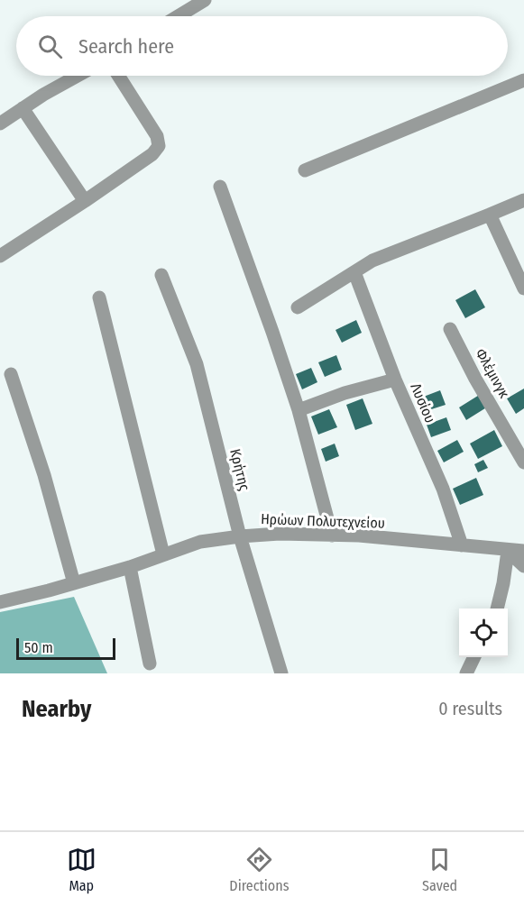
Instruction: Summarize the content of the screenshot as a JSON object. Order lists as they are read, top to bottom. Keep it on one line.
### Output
{"streets":{"street":["Φλέμινγκ","Λυσίου","Κρήτης","Ηρώων Πολυτεχνείου"]},"crossings":[["Λυσίου","Ηρώων Πολυτεχνείου"],["Κρήτης","Ηρώων Πολυτεχνείου"]],"scale_bar":"50 m","page":{"search":"Search here","scale":"50 m","heading":["Nearby","0 results"],"nav":["Map","Directions","Saved"]}}
